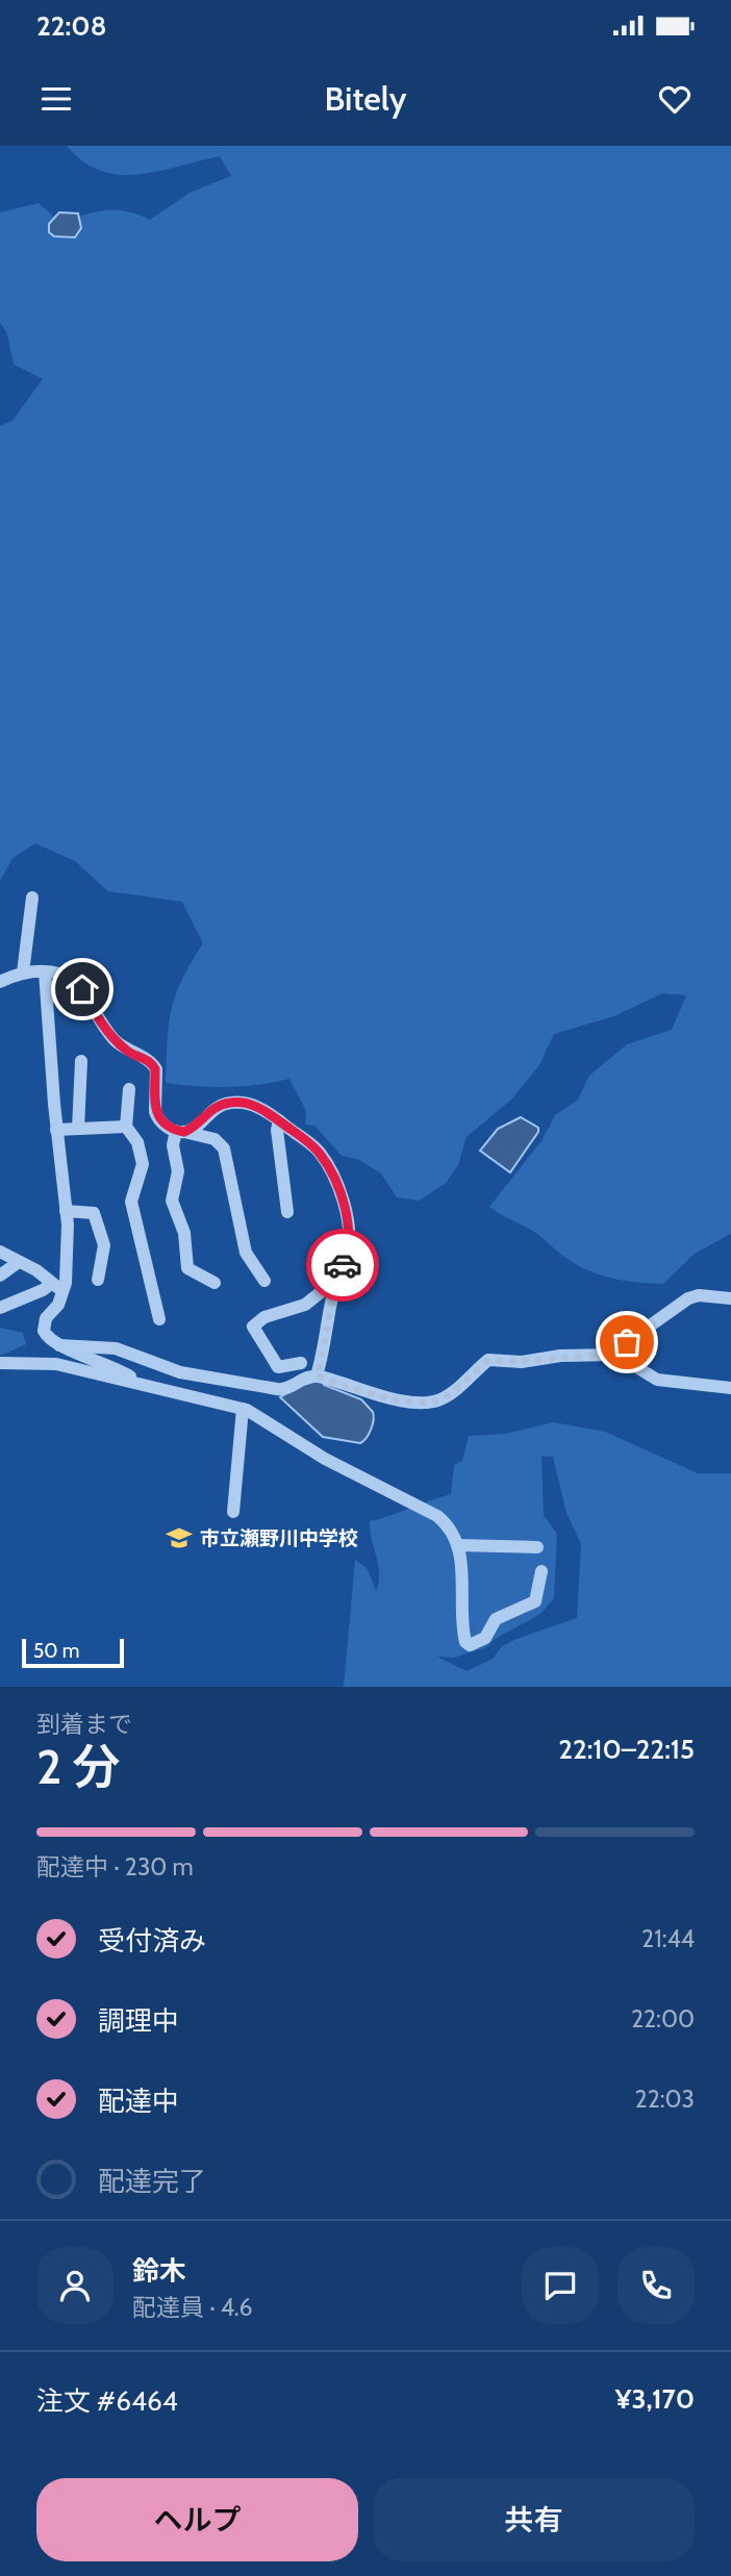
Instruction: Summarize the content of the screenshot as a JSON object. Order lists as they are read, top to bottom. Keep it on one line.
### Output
{"places":{"school or university":["市立瀬野川中学校"]},"scale_bar":"50 m","page":{"status":"22:08","header":"Bitely","scale":"50 m","heading":["2 分","到着まで","22:10–22:15"],"panel":["鈴木","配達員 · 4.6","注文 #6464","¥3,170"],"bar":"配達中 · 230 m","list":[["受付済み","21:44"],["調理中","22:00"],["配達中","22:03"],"配達完了"],"buttons":["ヘルプ","共有"]}}
